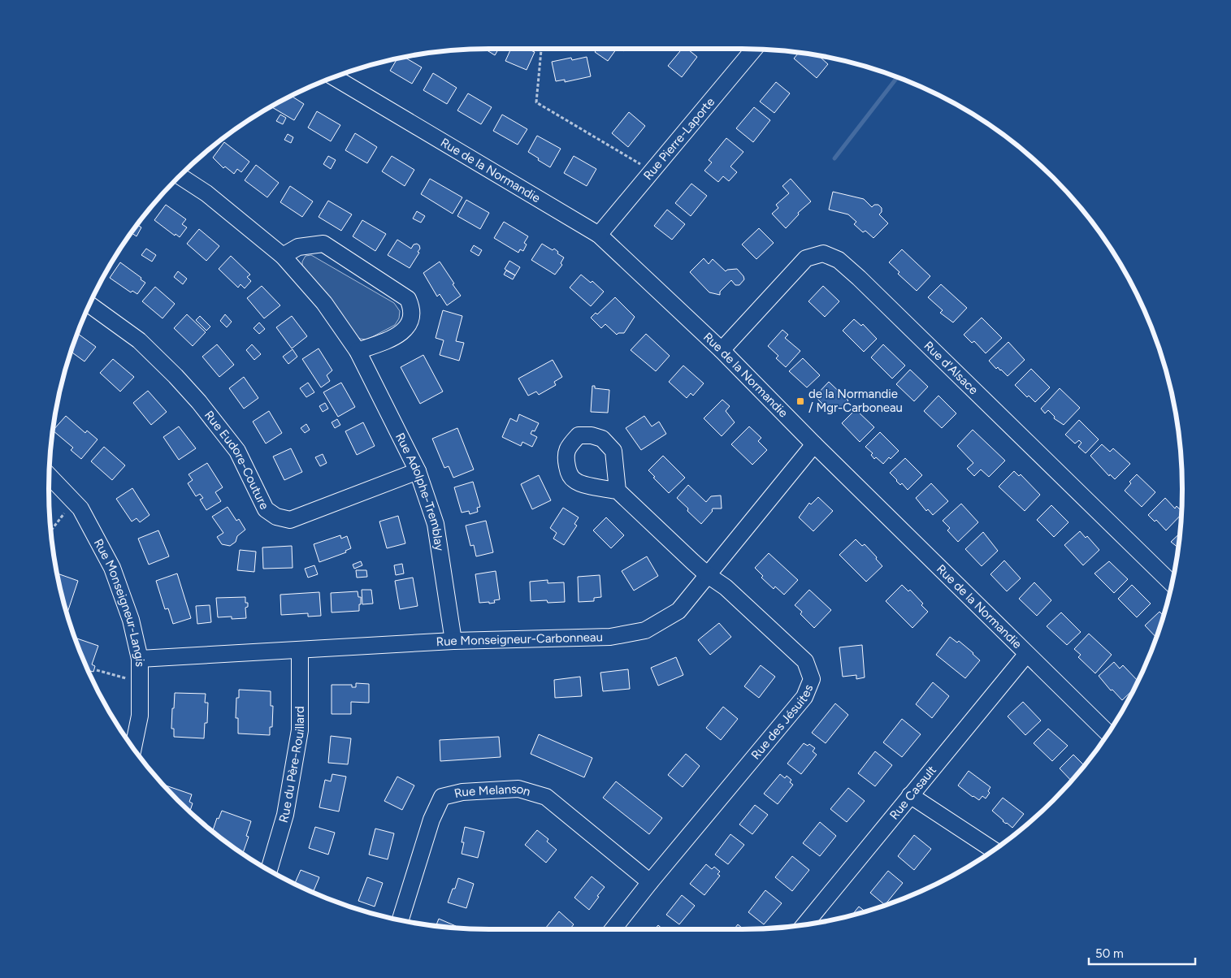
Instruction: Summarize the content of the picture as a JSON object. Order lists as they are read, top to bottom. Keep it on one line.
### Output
{"streets":{"street":["Rue Pierre-Laporte","Rue de la Normandie","Rue d'Alsace","Rue Eudore-Couture","Rue Adolphe-Tremblay","Rue Monseigneur-Langis","Rue Monseigneur-Carbonneau","Rue des Jésuites","Rue du Père-Rouillard","Rue Casault","Rue Melanson"]},"crossings":[["Rue Pierre-Laporte","Rue de la Normandie"],["Rue de la Normandie","Rue d'Alsace"],["Rue de la Normandie","Rue Monseigneur-Carbonneau"],["Rue de la Normandie","Rue Casault"],["Rue Eudore-Couture","Rue Adolphe-Tremblay"],["Rue Adolphe-Tremblay","Rue Monseigneur-Carbonneau"],["Rue Monseigneur-Langis","Rue Monseigneur-Carbonneau"],["Rue Monseigneur-Carbonneau","Rue des Jésuites"],["Rue Monseigneur-Carbonneau","Rue du Père-Rouillard"],["Rue des Jésuites","Rue Melanson"]],"places":{"transit":["de la Normandie / Mgr-Carboneau"]},"scale_bar":"50 m"}
